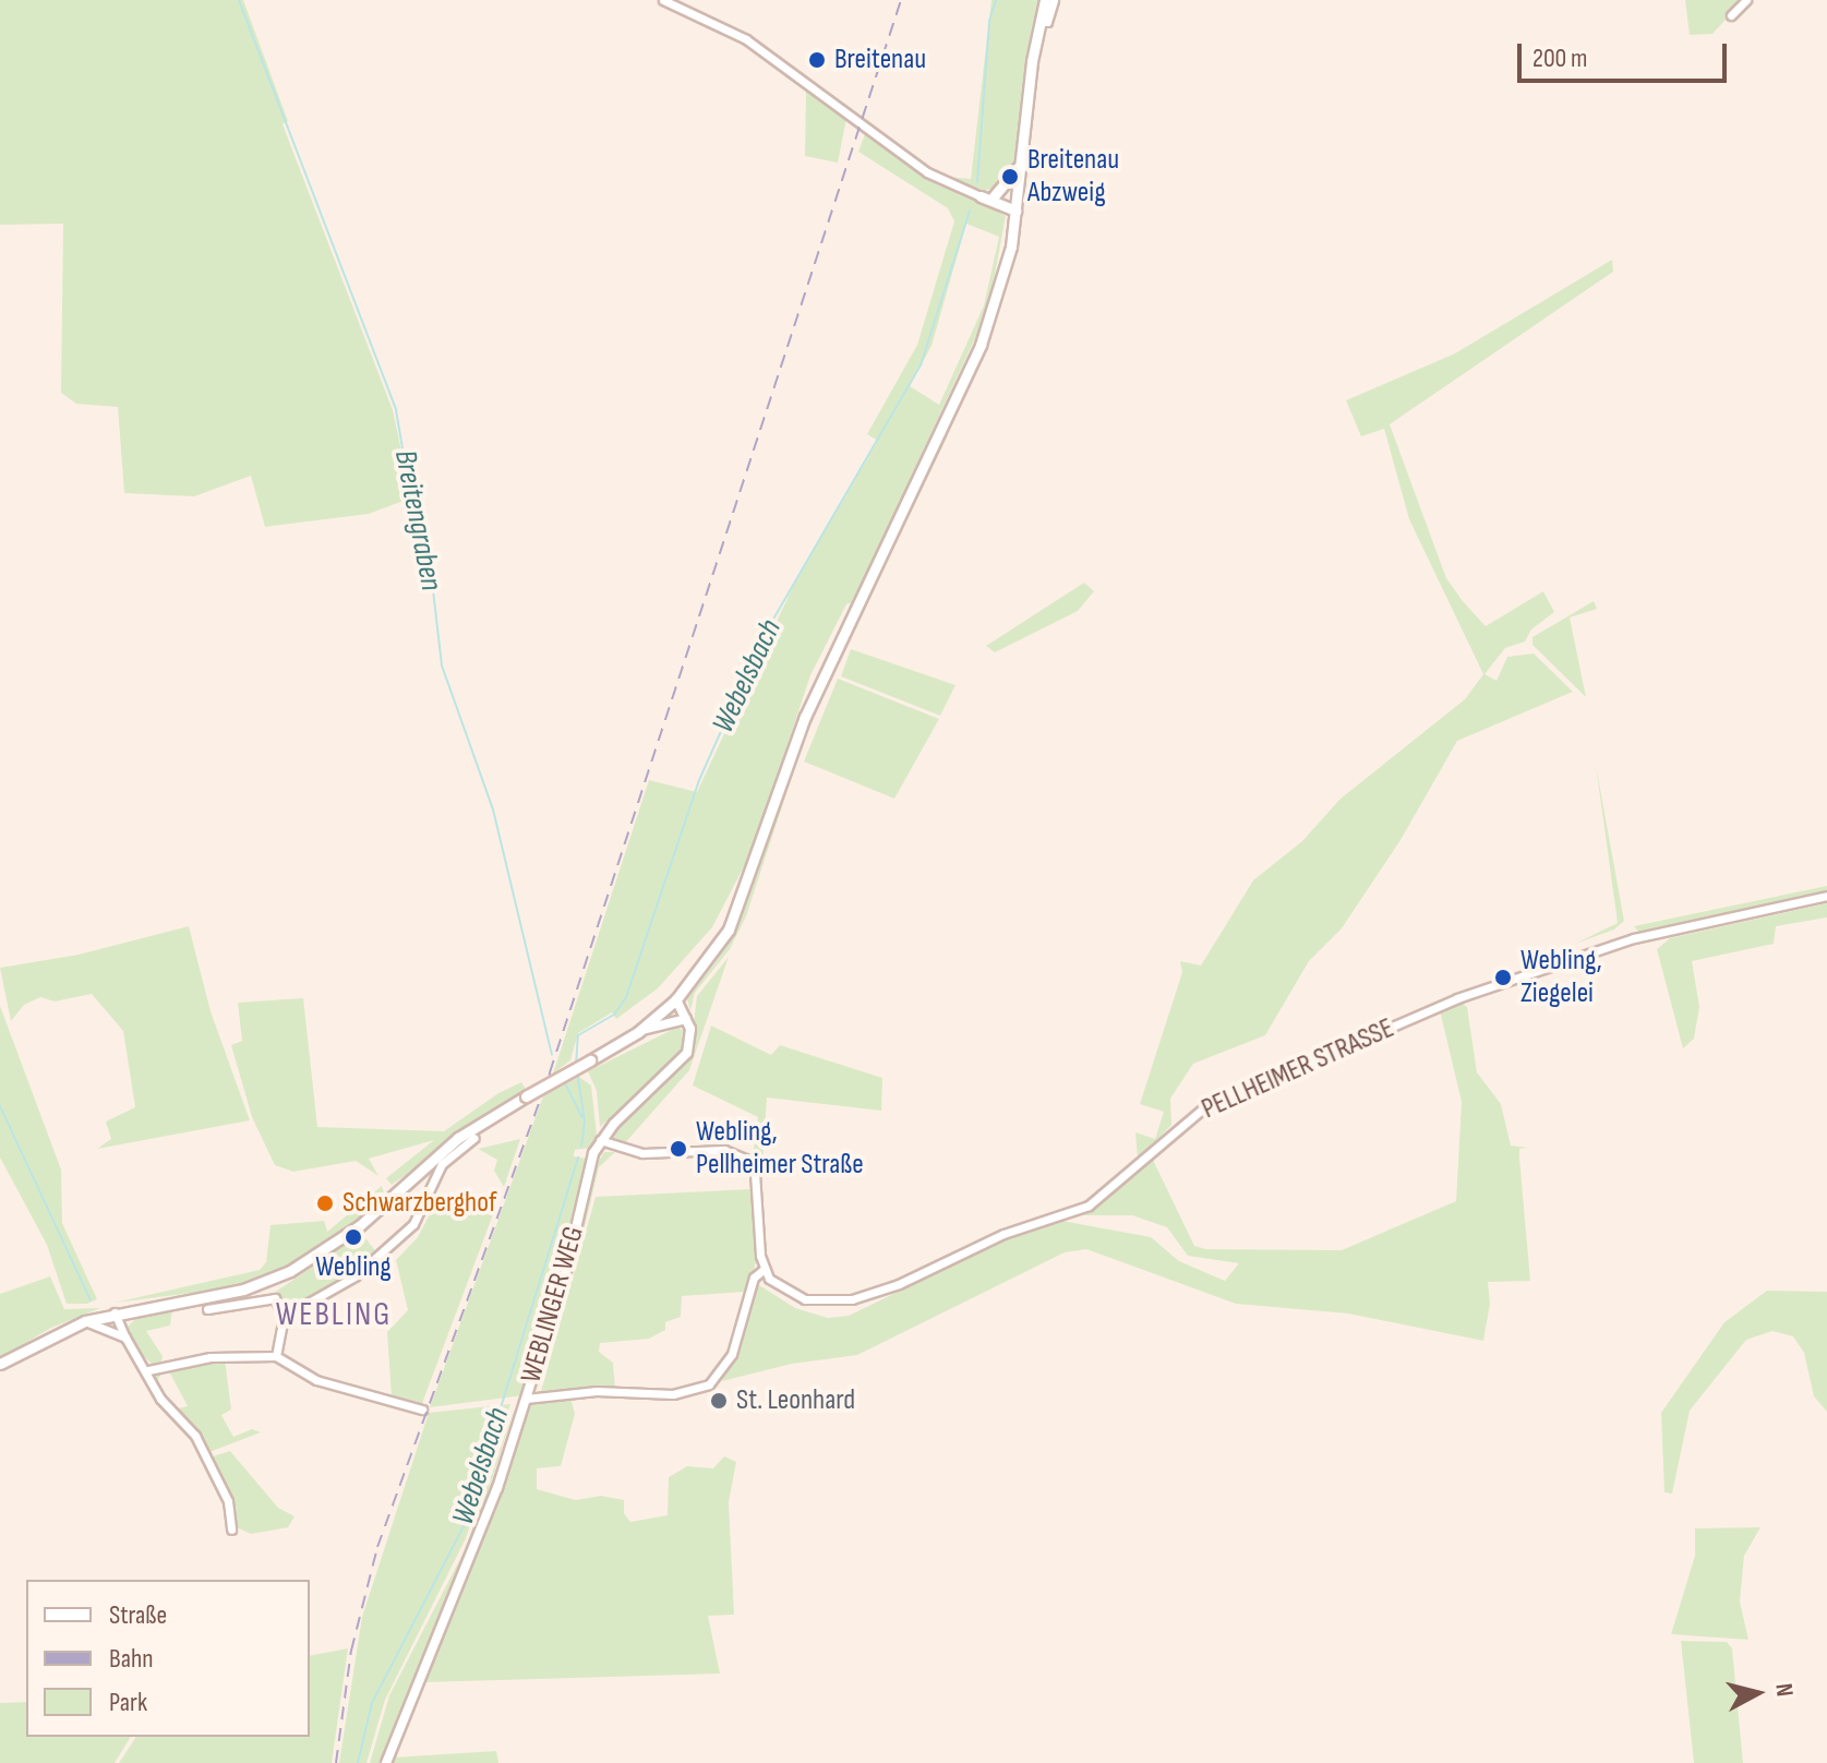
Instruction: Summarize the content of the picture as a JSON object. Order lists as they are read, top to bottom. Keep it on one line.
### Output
{"streets":{"street":["PELLHEIMER STRASSE","WEBLINGER WEG"]},"districts":["WEBLING"],"water":["Breitengraben","Webelsbach"],"places":["Breitenau","Breitenau Abzweig","Webling, Ziegelei","Webling, Pellheimer Straße","Schwarzberghof","Webling","St. Leonhard"],"legend":["Straße","Bahn","Park"],"scale_bar":"200 m","north":"right"}
